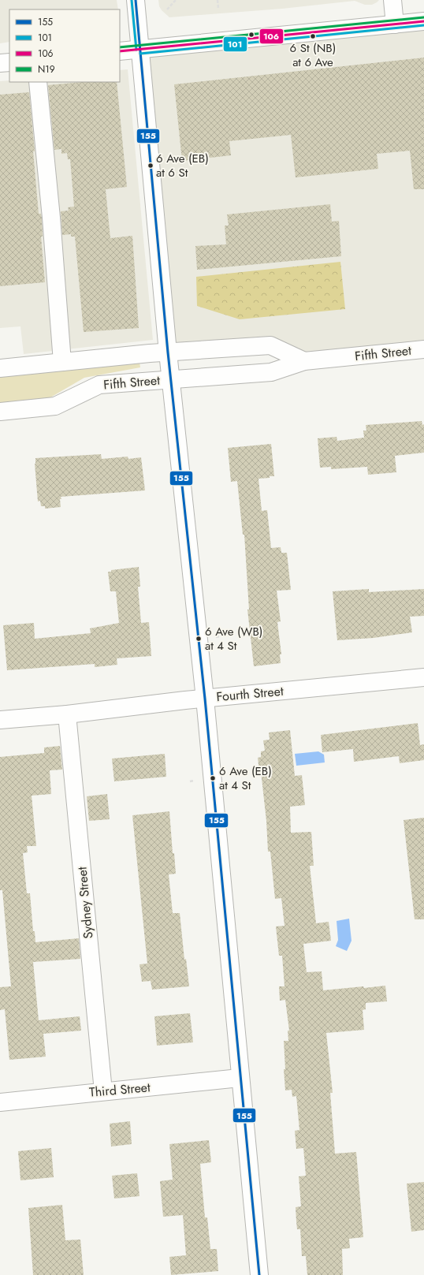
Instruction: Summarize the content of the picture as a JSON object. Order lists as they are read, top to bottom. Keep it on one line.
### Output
{"streets":{"street":["Fifth Street","Fourth Street","Sydney Street","Third Street"]},"crossings":[["Fourth Street","Sydney Street"],["Sydney Street","Third Street"]],"places":["6 St (NB) at 6 Ave","6 Ave (EB) at 6 St","6 Ave (WB) at 4 St","6 Ave (EB) at 4 St"],"lines":["transit line 155","transit line 101","transit line N19","transit line 106"],"legend":["155","101","106","N19"]}
